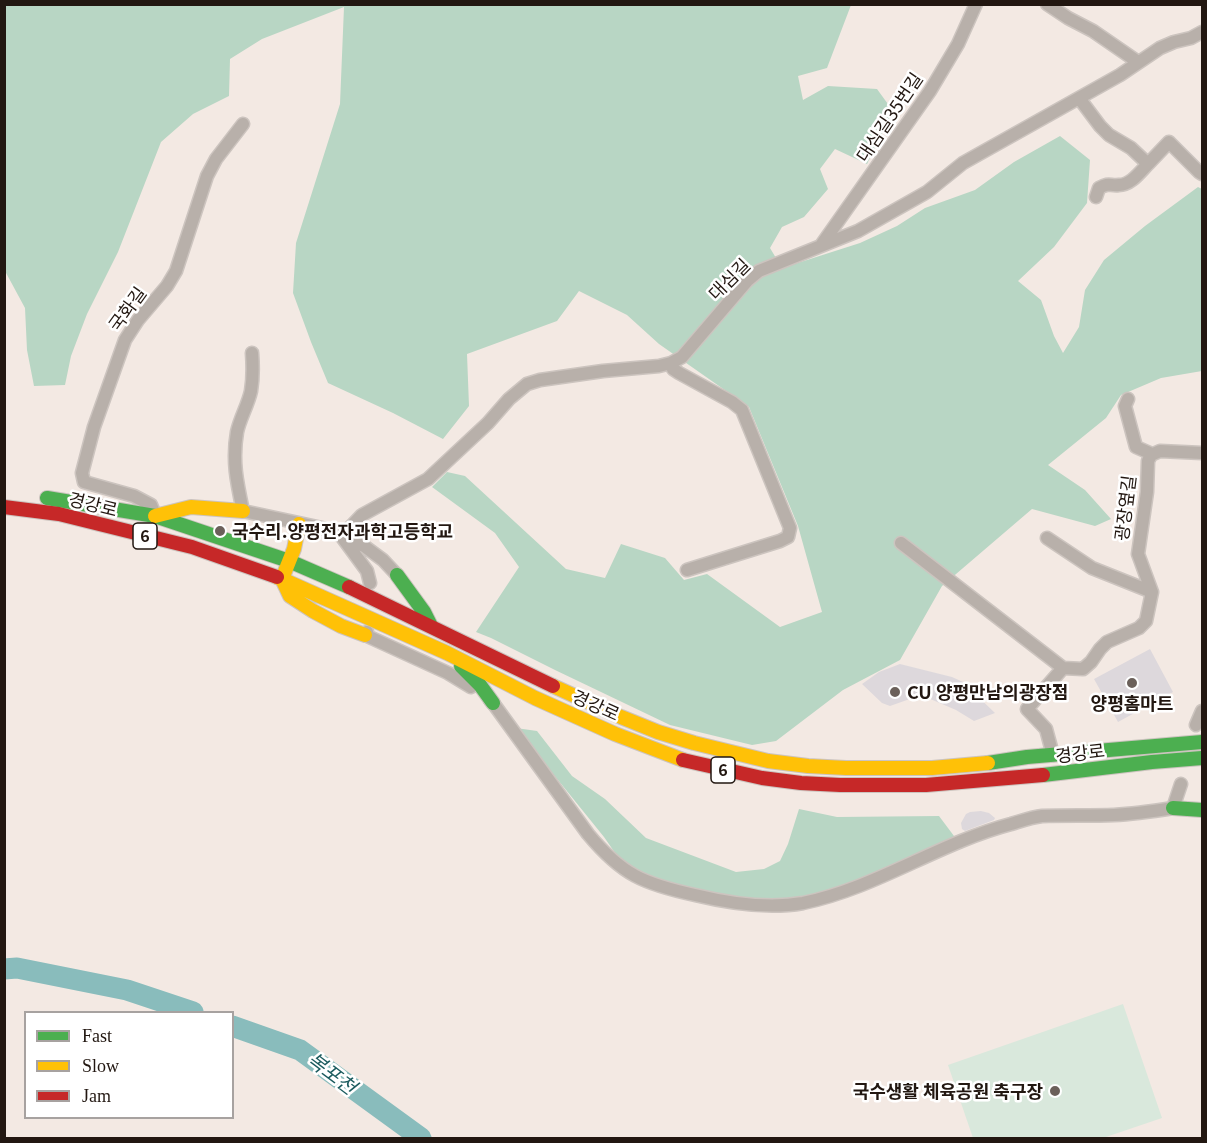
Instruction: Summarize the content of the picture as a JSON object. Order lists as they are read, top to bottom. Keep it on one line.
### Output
{"streets":{"highway":["경강로","6"],"street":["대심길35번길","대심길","국화길","광장옆길"]},"crossings":[["대심길35번길","대심길"],["국화길","경강로"]],"water":["복포천"],"places":["국수리.양평전자과학고등학교","양평홈마트","CU 양평만남의광장점","국수생활 체육공원 축구장"],"legend":["Fast","Slow","Jam"]}
